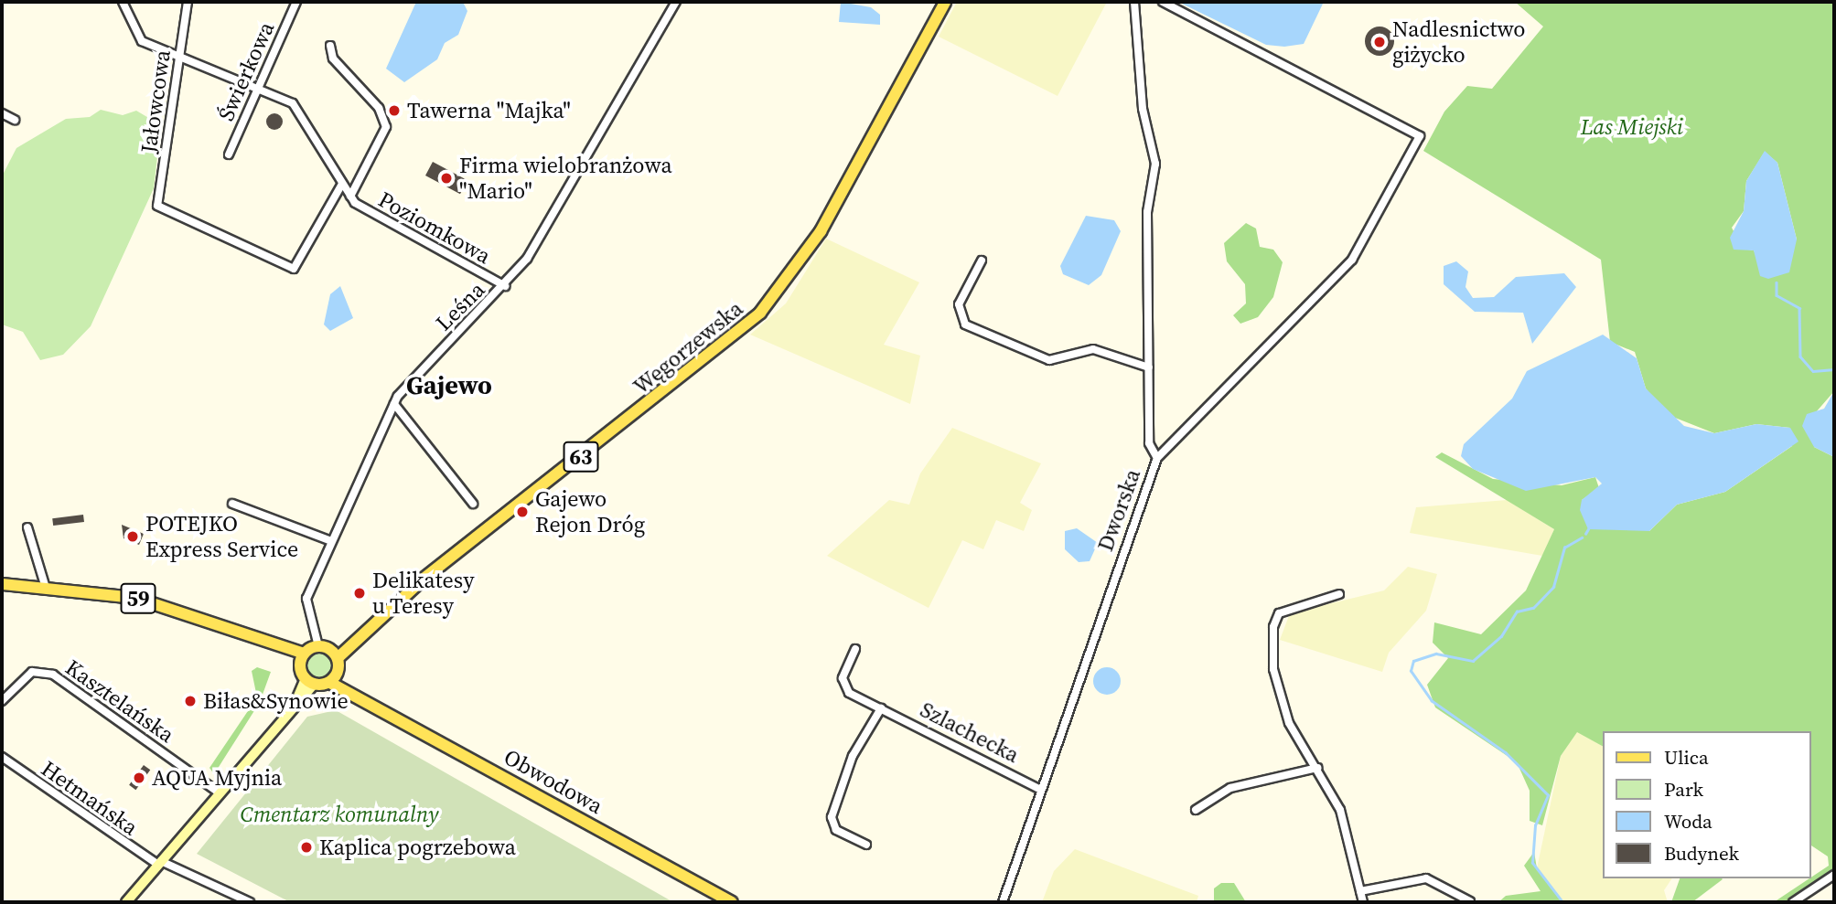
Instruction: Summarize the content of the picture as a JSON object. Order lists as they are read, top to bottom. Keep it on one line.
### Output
{"streets":{"main road":["Węgorzewska","63","59","Obwodowa"],"street":["Świerkowa","Jałowcowa","Poziomkowa","Leśna","Dworska","Kasztelańska","Szlachecka","Hetmańska"]},"crossings":[["Świerkowa","Poziomkowa"],["Jałowcowa","Poziomkowa"],["Poziomkowa","Leśna"],["Leśna","Węgorzewska"],["Węgorzewska","59"],["Dworska","Szlachecka"]],"districts":["Gajewo"],"parks":["Las Miejski","Cmentarz komunalny"],"places":["Nadlesnictwo giżycko","Tawerna \"Majka\"","Firma wielobranżowa \"Mario\"","Gajewo Rejon Dróg","POTEJKO Express Service","Delikatesy u Teresy","Biłas&Synowie","AQUA Myjnia","Kaplica pogrzebowa"],"legend":["Ulica","Park","Woda","Budynek"]}
